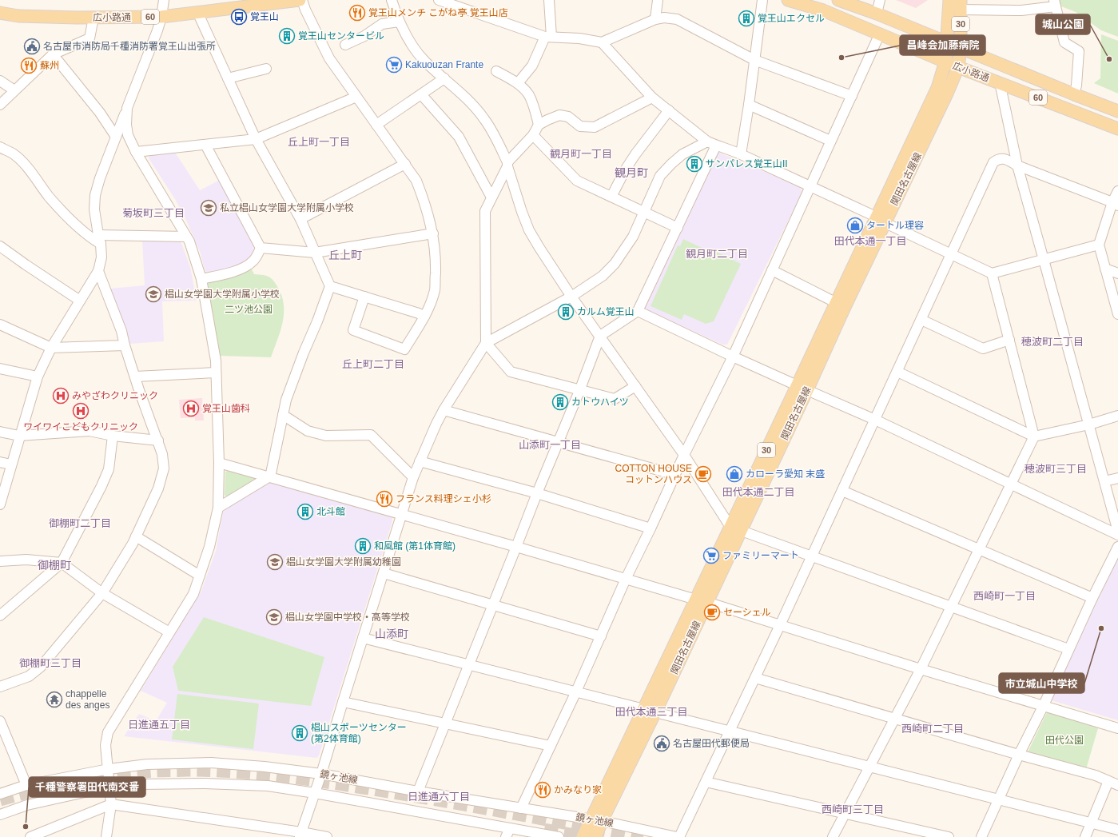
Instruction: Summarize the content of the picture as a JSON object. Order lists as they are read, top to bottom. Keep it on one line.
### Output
{"streets":{"main road":["60","広小路通","30","関田名古屋線"],"street":["鏡ヶ池線"]},"crossings":[["広小路通","関田名古屋線"],["関田名古屋線","鏡ヶ池線"]],"districts":["丘上町一丁目","観月町一丁目","観月町","菊坂町三丁目","田代本通一丁目","観月町二丁目","丘上町","穂波町二丁目","丘上町二丁目","山添町一丁目","穂波町三丁目","田代本通二丁目","御棚町二丁目","御棚町","西崎町一丁目","山添町","御棚町三丁目","田代本通三丁目","日進通五丁目","西崎町二丁目","日進通六丁目","西崎町三丁目"],"parks":["二ツ池公園","田代公園"],"places":{"restaurant":["覚王山メンチ こがね亭 覚王山店","蘇州","フランス料理シェ小杉","かみなり家"],"bus stop":["覚王山"],"building":["覚王山エクセル","覚王山センタービル","サンパレス覚王山II","カルム覚王山","カトウハイツ","北斗館","和風館 (第1体育館)","椙山スポーツセンター (第2体育館)"],"public building":["名古屋市消防局千種消防署覚王山出張所","名古屋田代郵便局"],"other":["昌峰会加藤病院","城山公園","市立城山中学校","千種警察署田代南交番"],"supermarket":["Kakuouzan Frante","ファミリーマート"],"school or university":["私立椙山女学園大学附属小学校","椙山女学園大学附属小学校","椙山女学園大学附属幼稚園","椙山女学園中学校・高等学校"],"shop":["タートル理容","カローラ愛知 末盛"],"hospital":["みやざわクリニック","覚王山歯科","ワイワイこどもクリニック"],"cafe":["COTTON HOUSE コットンハウス","セーシェル"],"temple":["chappelle des anges"]}}
